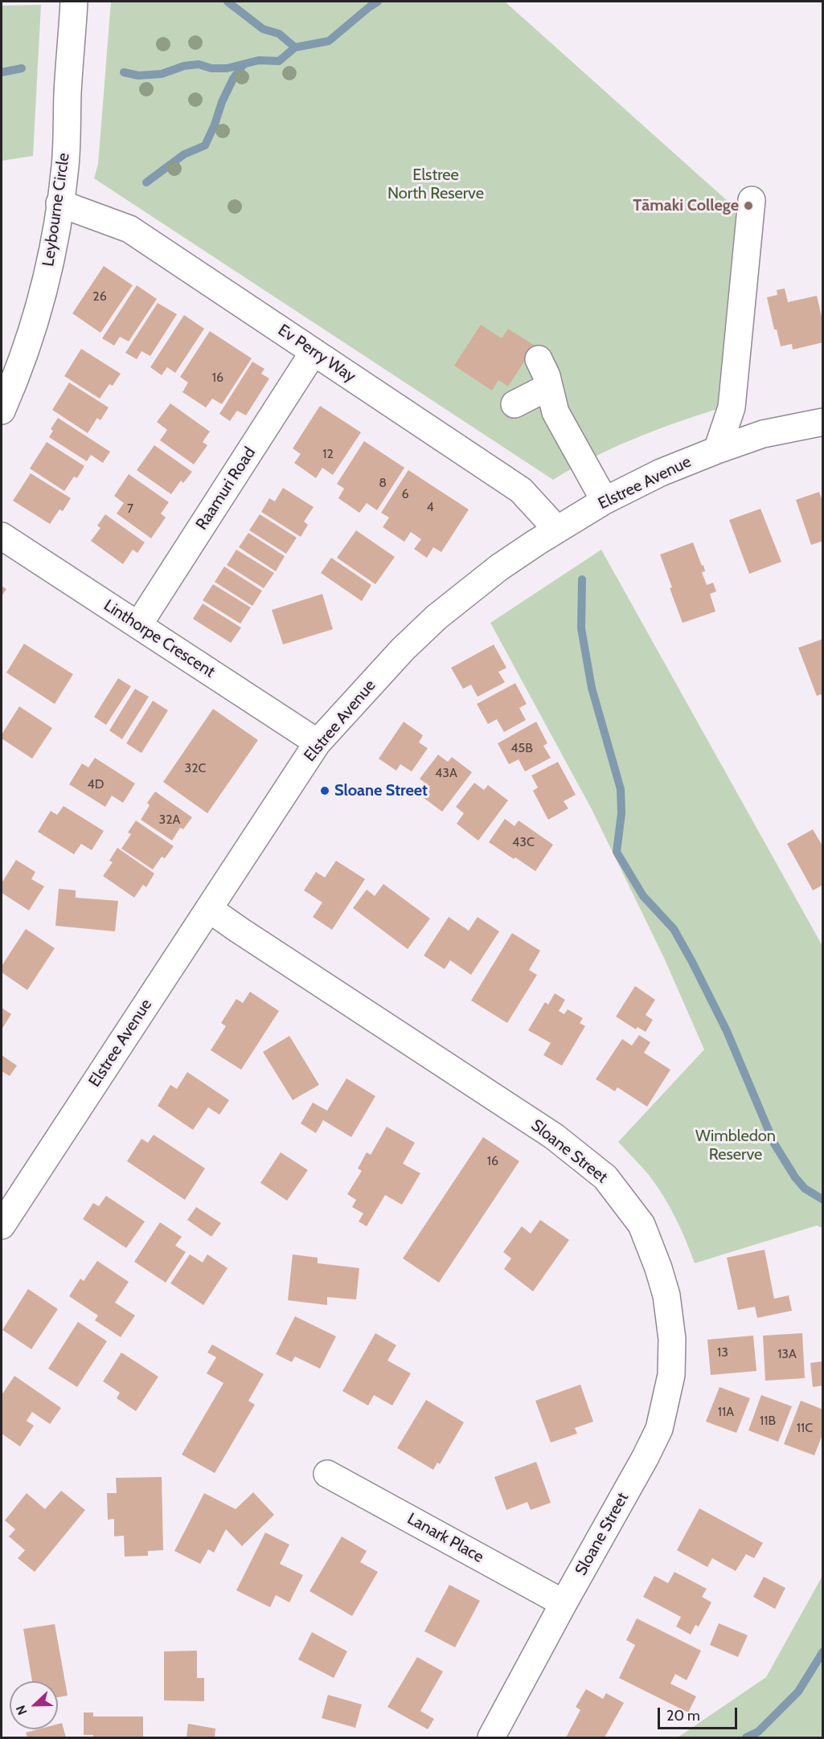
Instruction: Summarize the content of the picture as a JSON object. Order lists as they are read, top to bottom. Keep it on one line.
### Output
{"streets":{"street":["Leybourne Circle","Ev Perry Way","Elstree Avenue","Raamuri Road","Linthorpe Crescent","Sloane Street","Lanark Place"]},"crossings":[["Leybourne Circle","Ev Perry Way"],["Ev Perry Way","Elstree Avenue"],["Ev Perry Way","Raamuri Road"],["Elstree Avenue","Linthorpe Crescent"],["Elstree Avenue","Sloane Street"],["Raamuri Road","Linthorpe Crescent"],["Sloane Street","Lanark Place"]],"parks":["Elstree North Reserve","Wimbledon Reserve"],"places":["Tāmaki College","Sloane Street"],"house_numbers":["26","16","12","8","6","4","7","45B","32C","43A","4D","32A","43C","16","13","13A","11A","11B","11C"],"scale_bar":"20 m","north":"left"}
